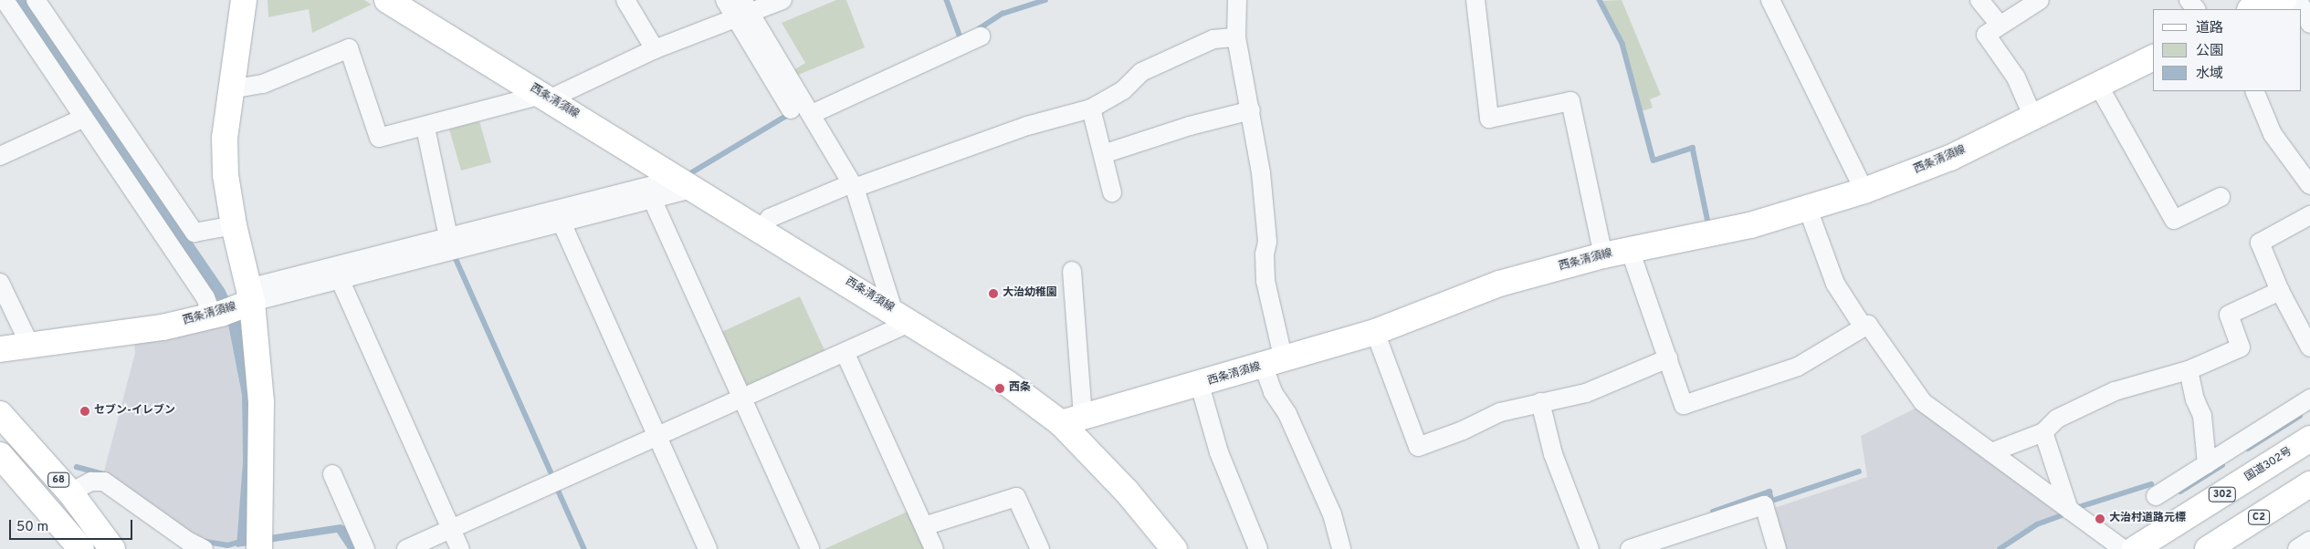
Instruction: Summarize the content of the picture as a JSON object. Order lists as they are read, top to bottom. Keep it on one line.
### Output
{"streets":{"main road":["西条清須線","国道302号","68","302","C2"]},"places":["大治幼稚園","西条","セブン-イレブン","大治村道路元標"],"legend":["道路","公園","水域"],"scale_bar":"50 m"}
